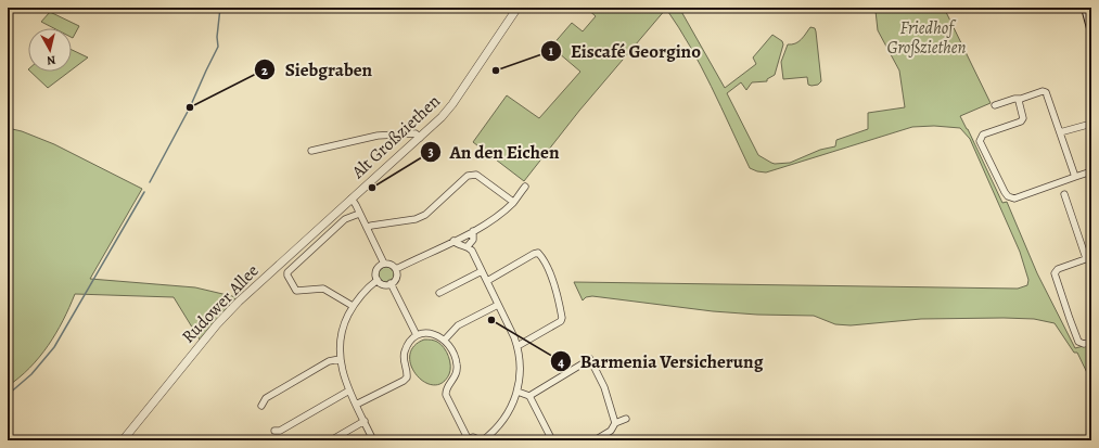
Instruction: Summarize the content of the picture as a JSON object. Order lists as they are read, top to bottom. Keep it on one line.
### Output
{"streets":{"street":["Alt Großziethen","Rudower Allee"]},"crossings":[["Alt Großziethen","Rudower Allee"]],"parks":["Friedhof Großziethen"],"places":["Eiscafé Georgino","Siebgraben","An den Eichen","Barmenia Versicherung"],"north":"bottom"}
